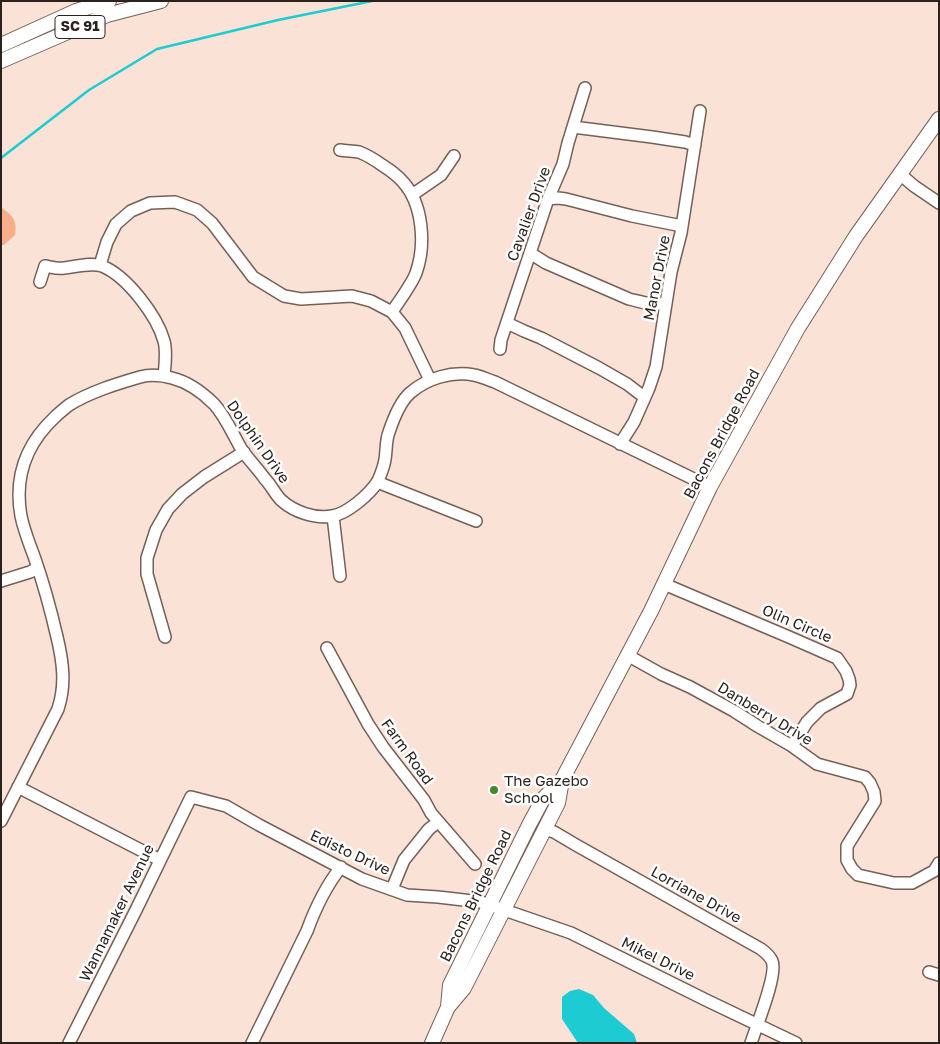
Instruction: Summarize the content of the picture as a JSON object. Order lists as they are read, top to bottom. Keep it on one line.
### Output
{"streets":{"main road":["SC 91","Bacons Bridge Road"],"street":["Cavalier Drive","Manor Drive","Dolphin Drive","Olin Circle","Danberry Drive","Farm Road","Edisto Drive","Lorriane Drive","Wannamaker Avenue","Mikel Drive"]},"crossings":[["Bacons Bridge Road","Olin Circle"],["Bacons Bridge Road","Danberry Drive"],["Bacons Bridge Road","Edisto Drive"],["Bacons Bridge Road","Lorriane Drive"],["Bacons Bridge Road","Mikel Drive"],["Olin Circle","Danberry Drive"],["Edisto Drive","Wannamaker Avenue"],["Edisto Drive","Mikel Drive"],["Lorriane Drive","Mikel Drive"]],"places":["The Gazebo School"]}
